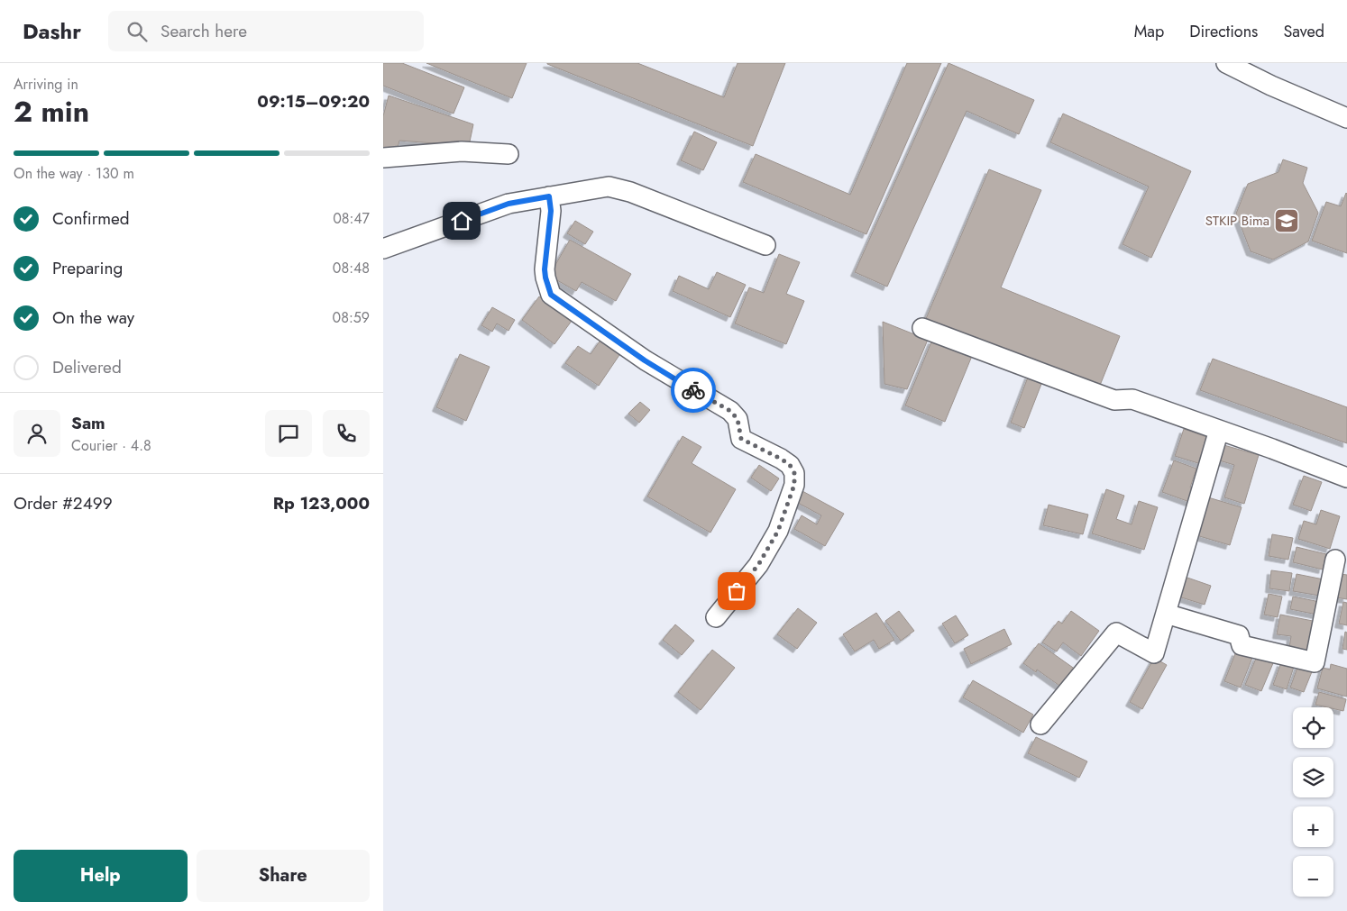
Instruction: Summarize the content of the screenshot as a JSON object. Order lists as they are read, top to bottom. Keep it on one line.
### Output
{"places":{"school or university":["STKIP Bima"]},"page":{"header":"Dashr","search":"Search here","nav":["Map","Directions","Saved"],"heading":["2 min","Arriving in","09:15–09:20"],"panel":["Sam","Courier · 4.8","Order #2499","Rp 123,000"],"bar":"On the way · 130 m","list":[["Confirmed","08:47"],["Preparing","08:48"],["On the way","08:59"],"Delivered"],"map_buttons":["+","−"],"buttons":["Help","Share"]}}
